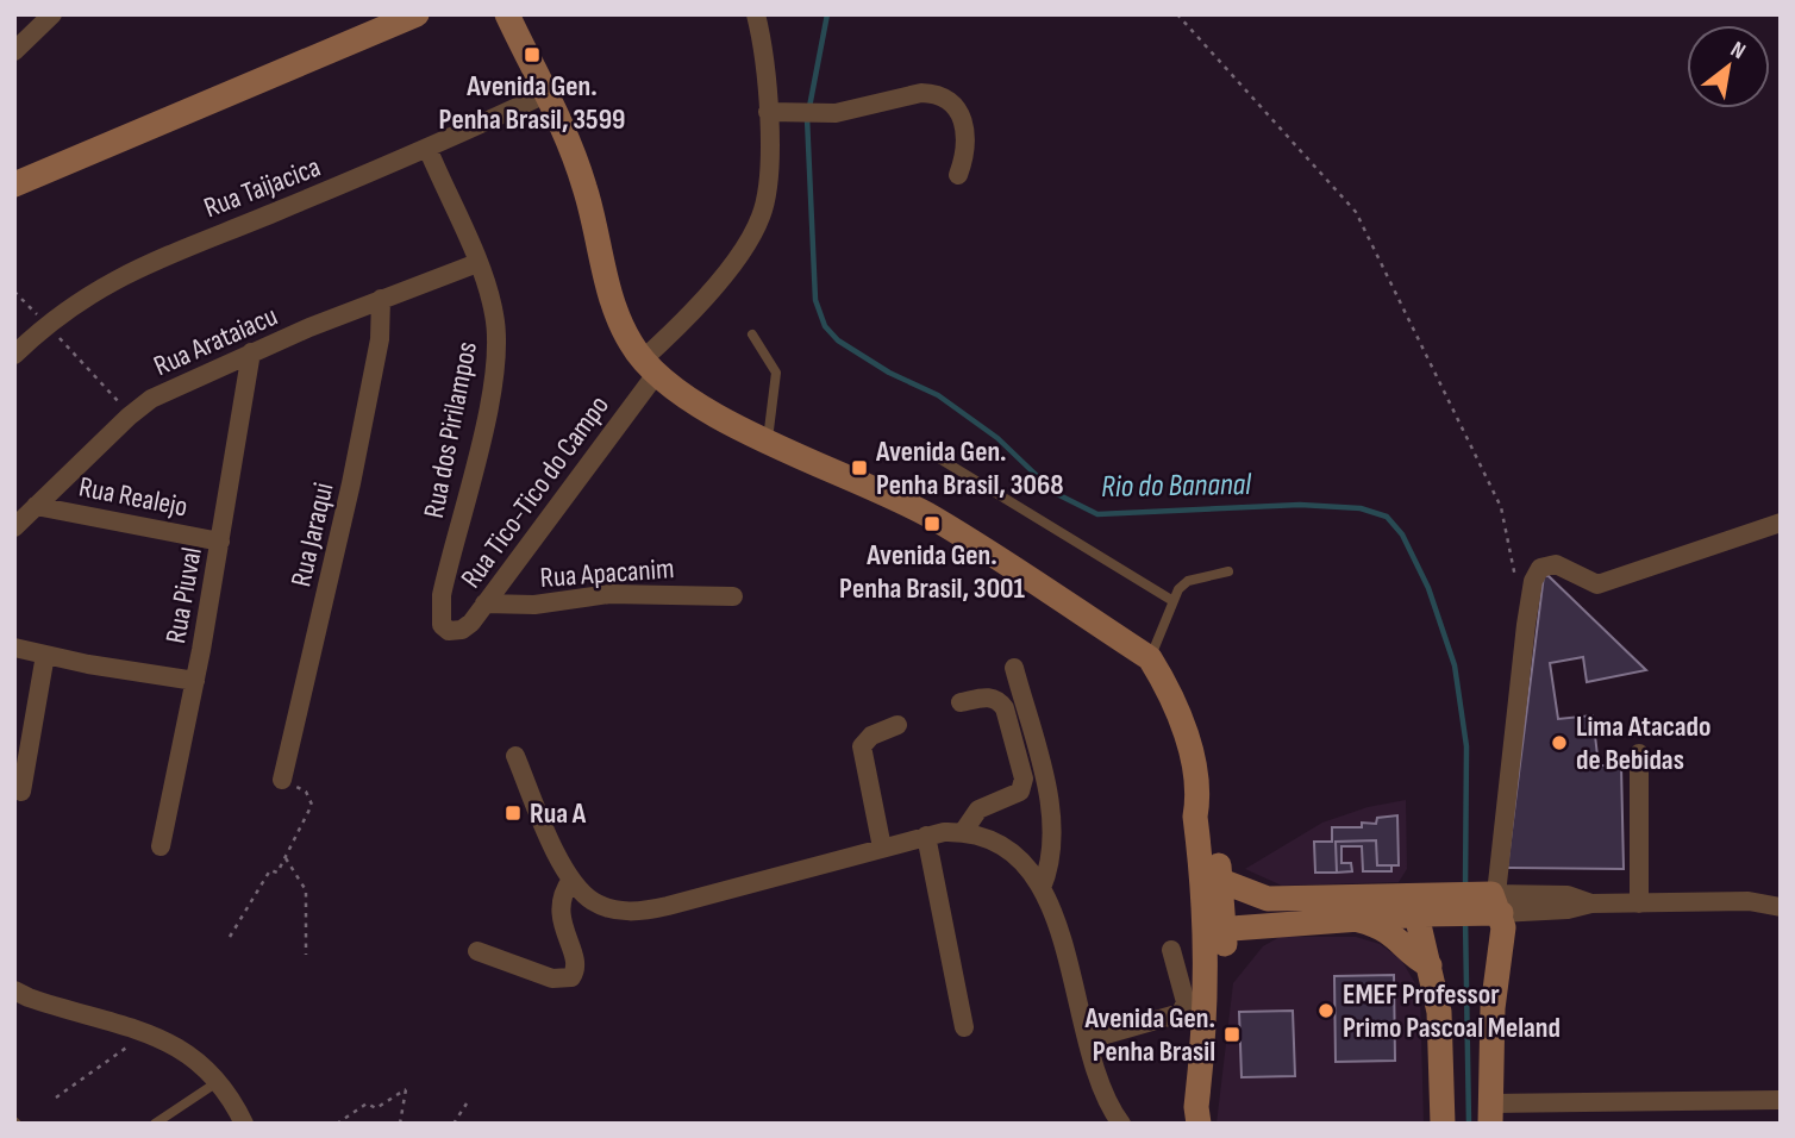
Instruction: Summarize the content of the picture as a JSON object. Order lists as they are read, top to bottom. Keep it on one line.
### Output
{"streets":{"street":["Rua Taijacica","Rua Arataiacu","Rua dos Pirilampos","Rua Tico-Tico do Campo","Rua Realejo","Rua Jaraqui","Rua Apacanim","Rua Piuval"]},"crossings":[["Rua Taijacica","Rua dos Pirilampos"],["Rua Arataiacu","Rua dos Pirilampos"],["Rua Arataiacu","Rua Realejo"],["Rua Arataiacu","Rua Jaraqui"],["Rua Arataiacu","Rua Piuval"],["Rua dos Pirilampos","Rua Tico-Tico do Campo"],["Rua Tico-Tico do Campo","Rua Apacanim"],["Rua Realejo","Rua Piuval"]],"water":["Rio do Bananal"],"places":{"transit":["Avenida Gen. Penha Brasil, 3599","Avenida Gen. Penha Brasil, 3068","Avenida Gen. Penha Brasil, 3001","Rua A","Avenida Gen. Penha Brasil"],"other":["Lima Atacado de Bebidas","EMEF Professor Primo Pascoal Meland"]},"north":"top right"}
